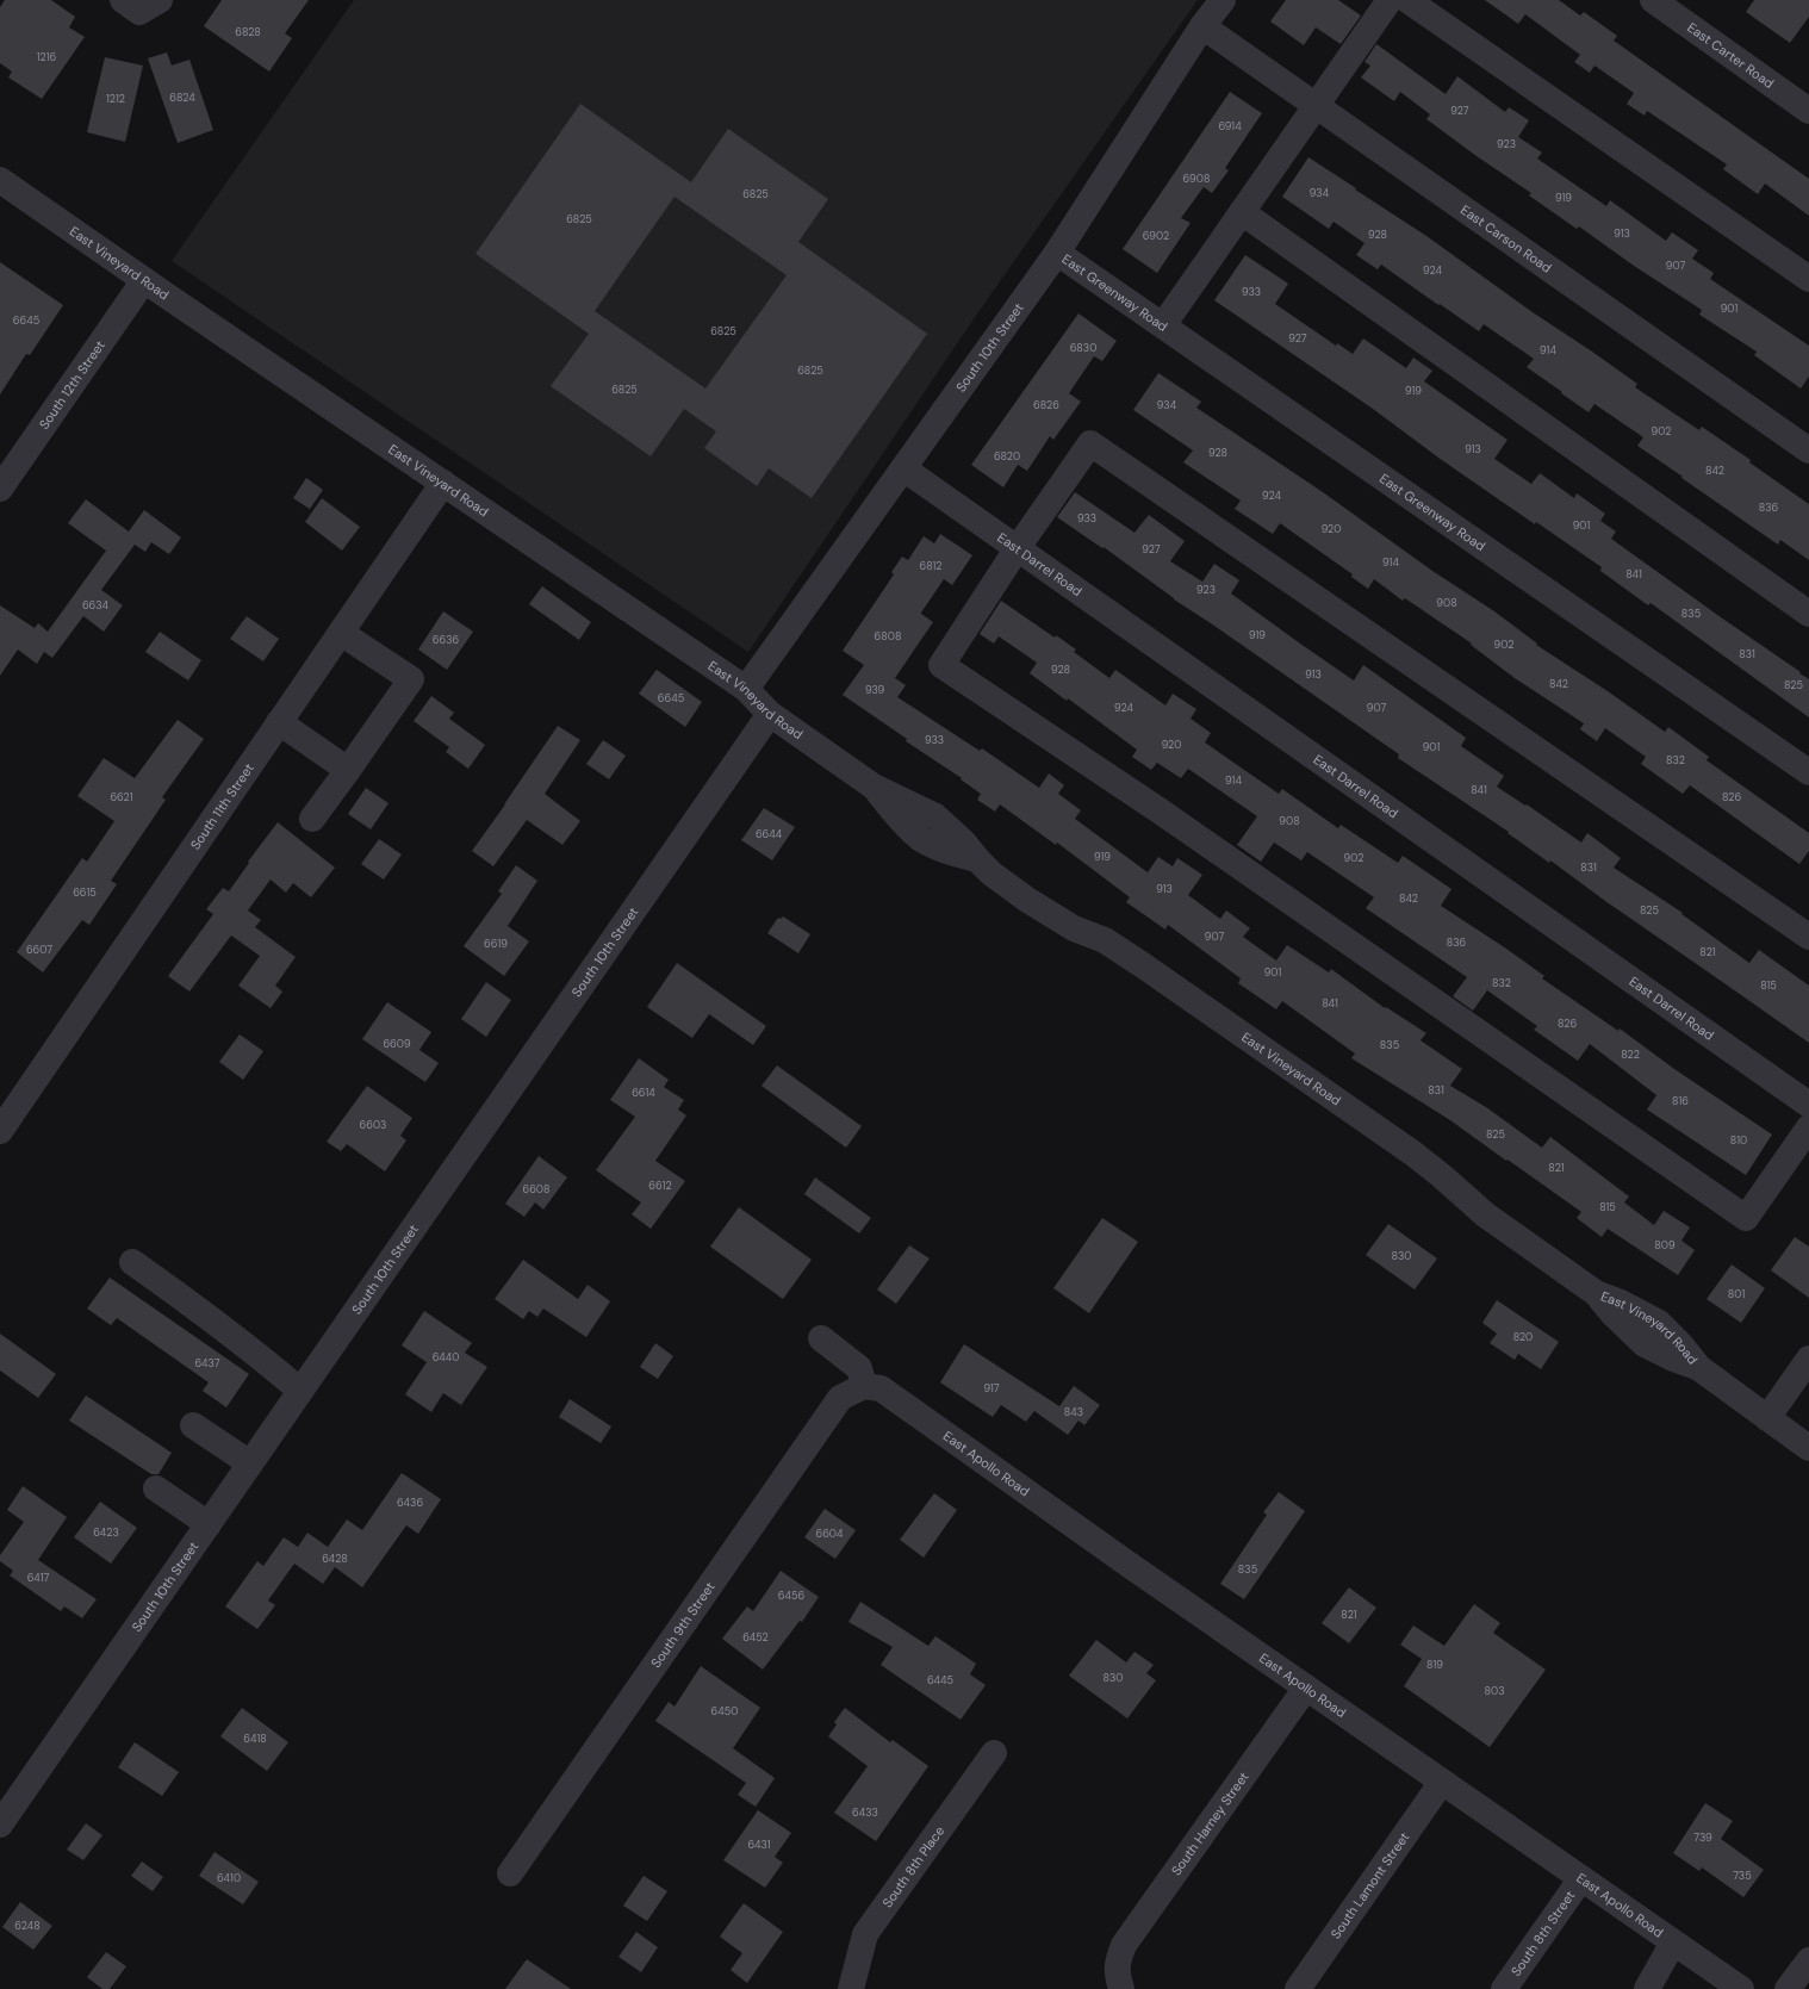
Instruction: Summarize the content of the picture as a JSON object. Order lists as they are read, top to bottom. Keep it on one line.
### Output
{"streets":{"street":["East Carter Road","East Carson Road","East Vineyard Road","East Greenway Road","South 10th Street","South 12th Street","East Darrel Road","South 11th Street","East Apollo Road","South 9th Street","South Harney Street","South 8th Place","South Lamont Street","South 8th Street"]},"crossings":[["East Carson Road","South 10th Street"],["East Vineyard Road","South 10th Street"],["East Vineyard Road","South 12th Street"],["East Vineyard Road","South 11th Street"],["East Greenway Road","South 10th Street"],["South 10th Street","East Darrel Road"],["East Apollo Road","South 9th Street"],["East Apollo Road","South Harney Street"],["East Apollo Road","South Lamont Street"],["East Apollo Road","South 8th Street"]],"house_numbers":["6828","1216","6824","1212","927","6914","923","6908","934","6825","919","6825","913","928","6902","907","924","933","901","6645","6825","927","6830","914","6825","6825","919","6826","934","902","913","928","6820","842","924","836","933","901","920","927","914","6812","841","923","908","6634","835","919","6808","6636","902","831","928","913","842","825","939","6645","924","907","933","920","901","832","914","841","6621","826","908","6644","919","902","831","913","6615","842","825","907","836","6619","6607","821","901","832","815","841","826","6609","835","822","831","6614","816","6603","825","810","821","6612","6608","815","809","830","801","820","6440","6437","917","843","6436","6423","6604","6428","835","6417","6456","821","6452","819","830","6445","803","6450","6418","6433","739","6431","735","6410","6248"]}
